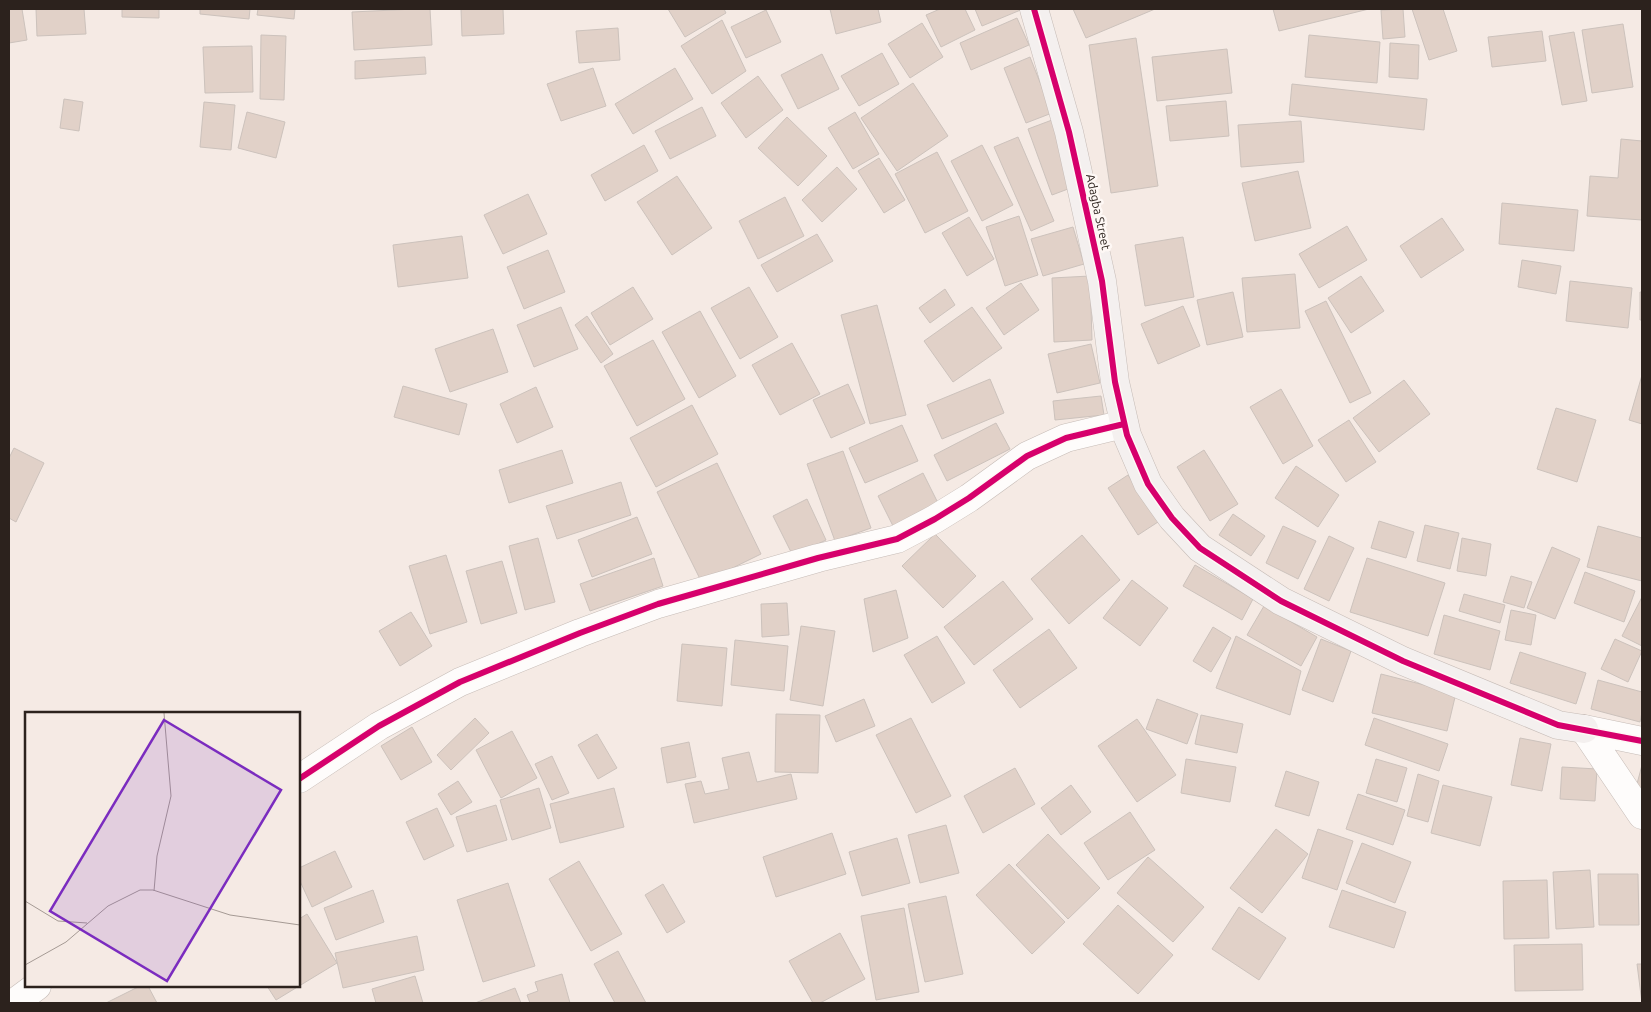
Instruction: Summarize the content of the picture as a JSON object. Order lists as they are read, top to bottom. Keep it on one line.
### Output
{"streets":{"street":["Adagba Street"]}}
